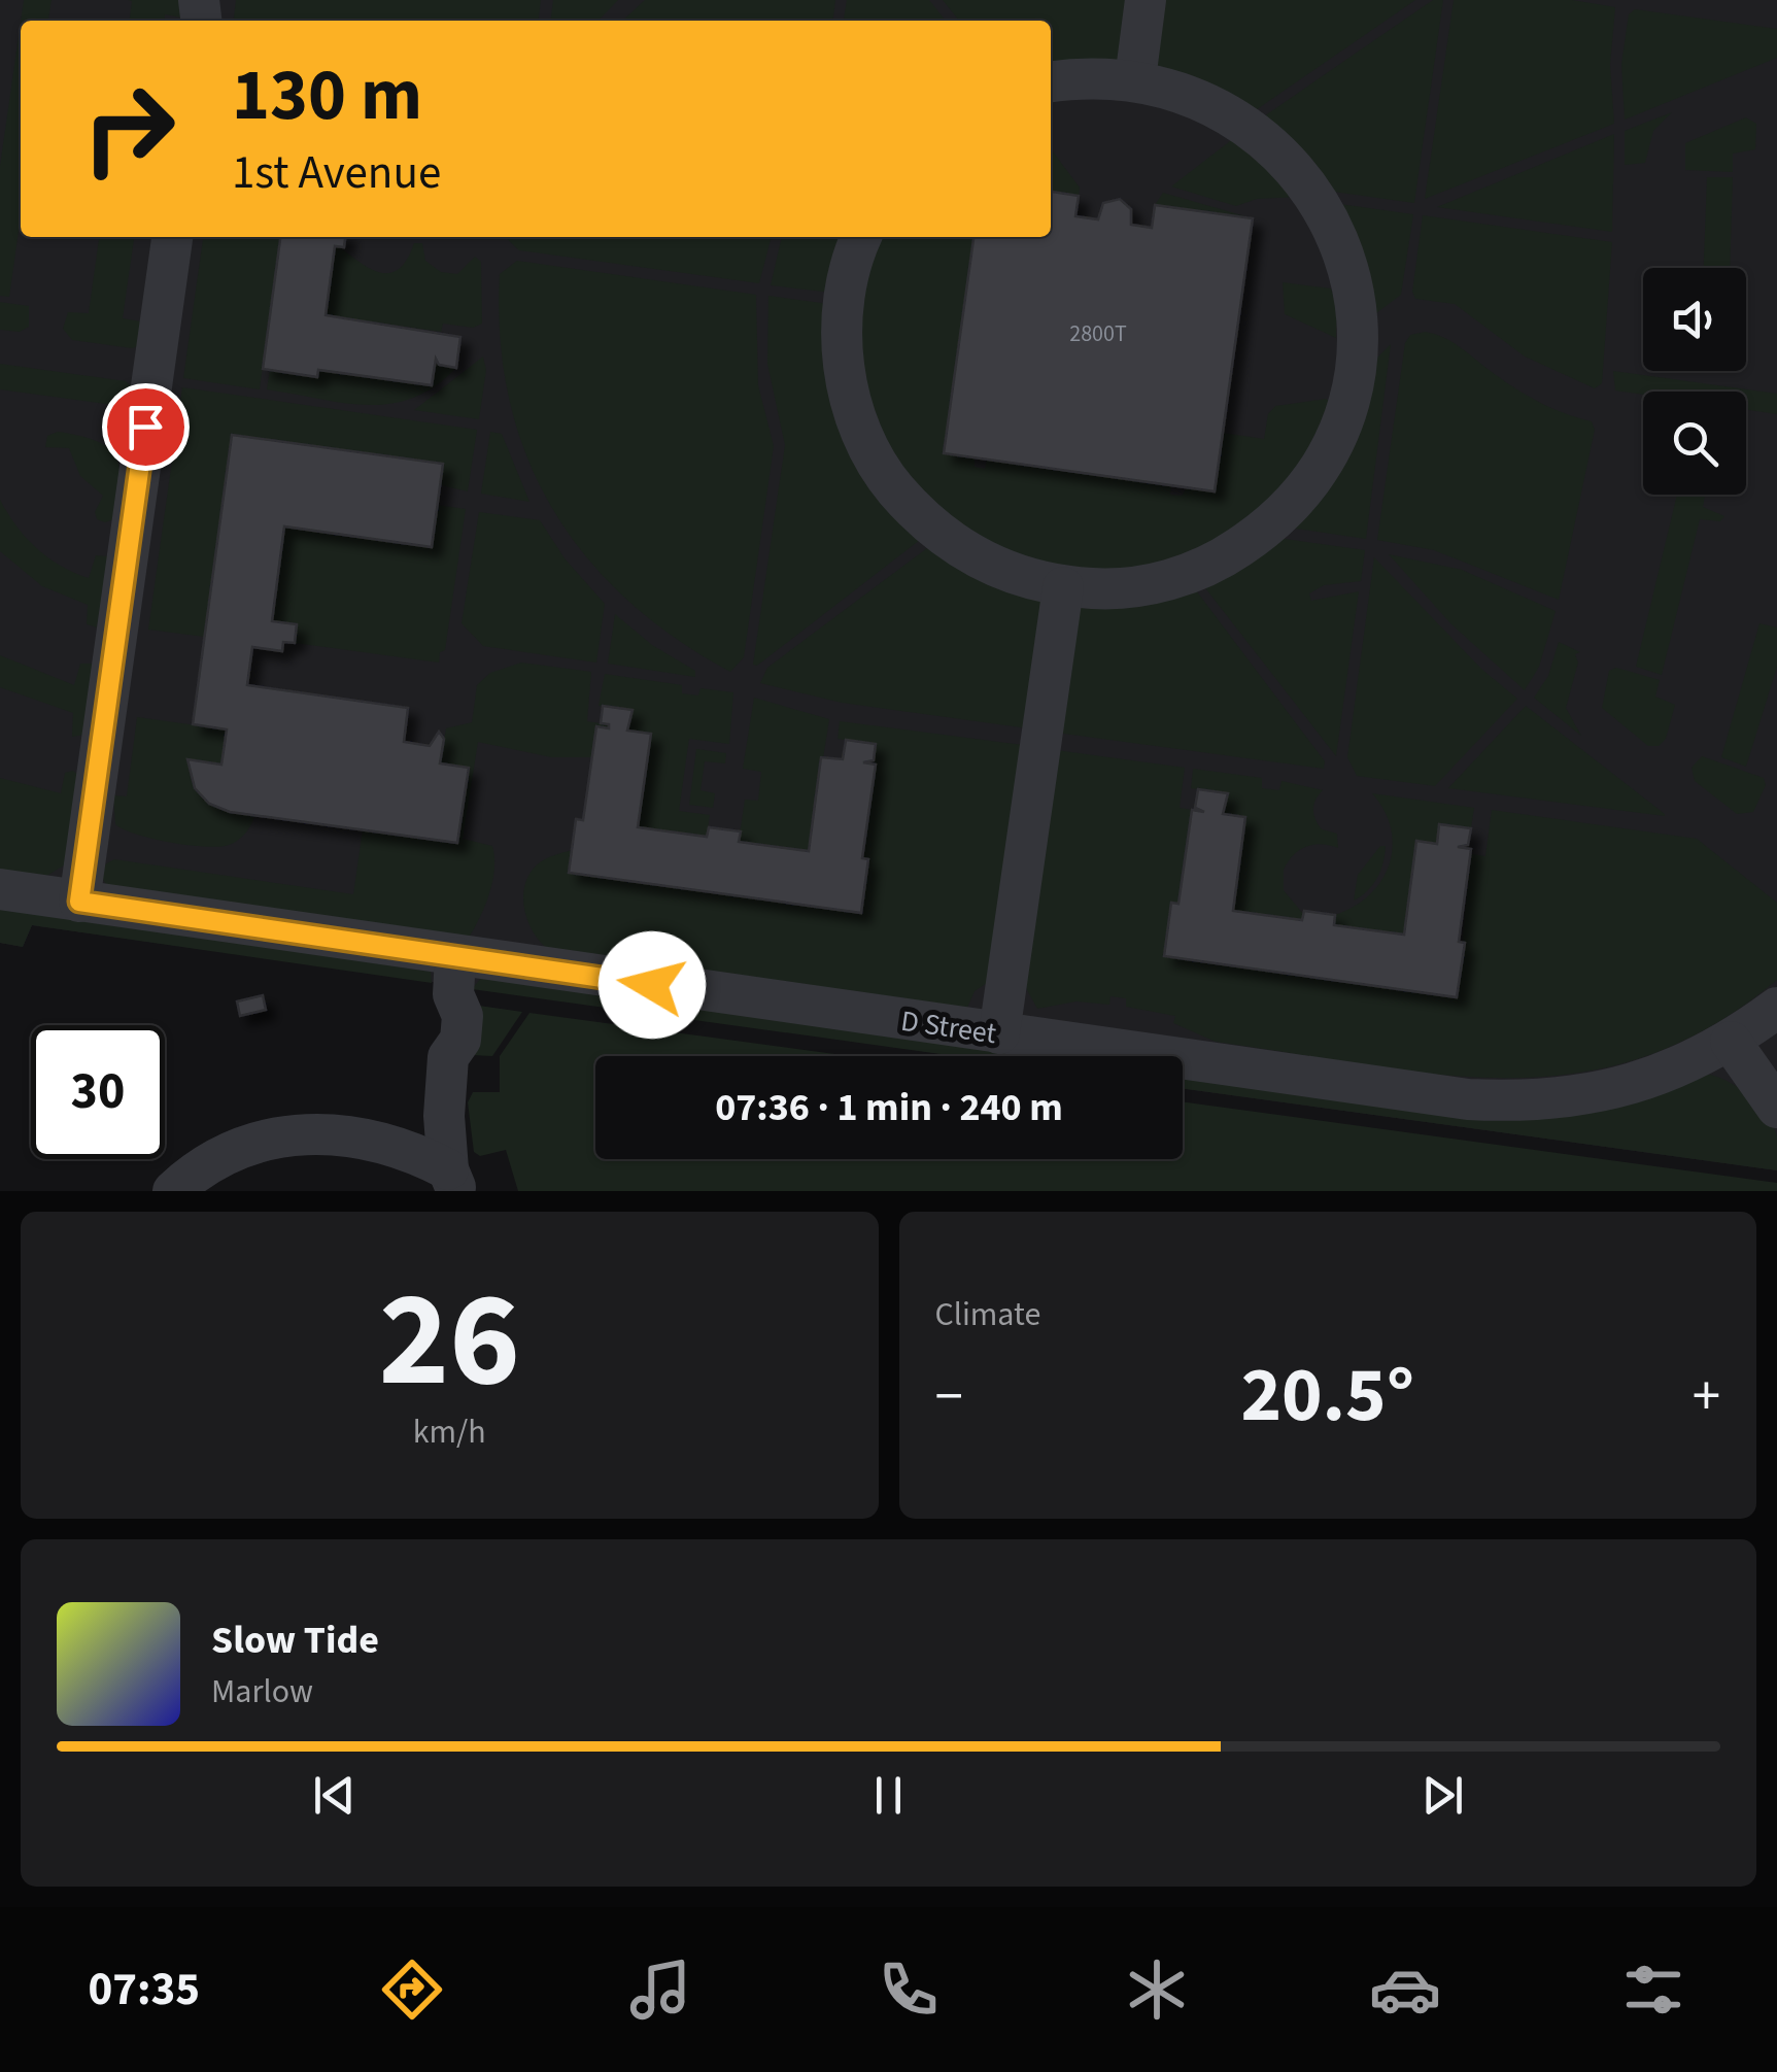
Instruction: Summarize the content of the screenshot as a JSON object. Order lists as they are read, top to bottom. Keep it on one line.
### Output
{"streets":{"street":["D Street"]},"house_numbers":["2800T"],"page":{"turn":["130 m","1st Avenue"],"limit":"30","trip":"07:36 · 1 min · 240 m","tile":[["26","km/h"],"Climate"],"heat":["−","20.5°","+"],"song":["Slow Tide","Marlow"],"tabs":"07:35"}}
